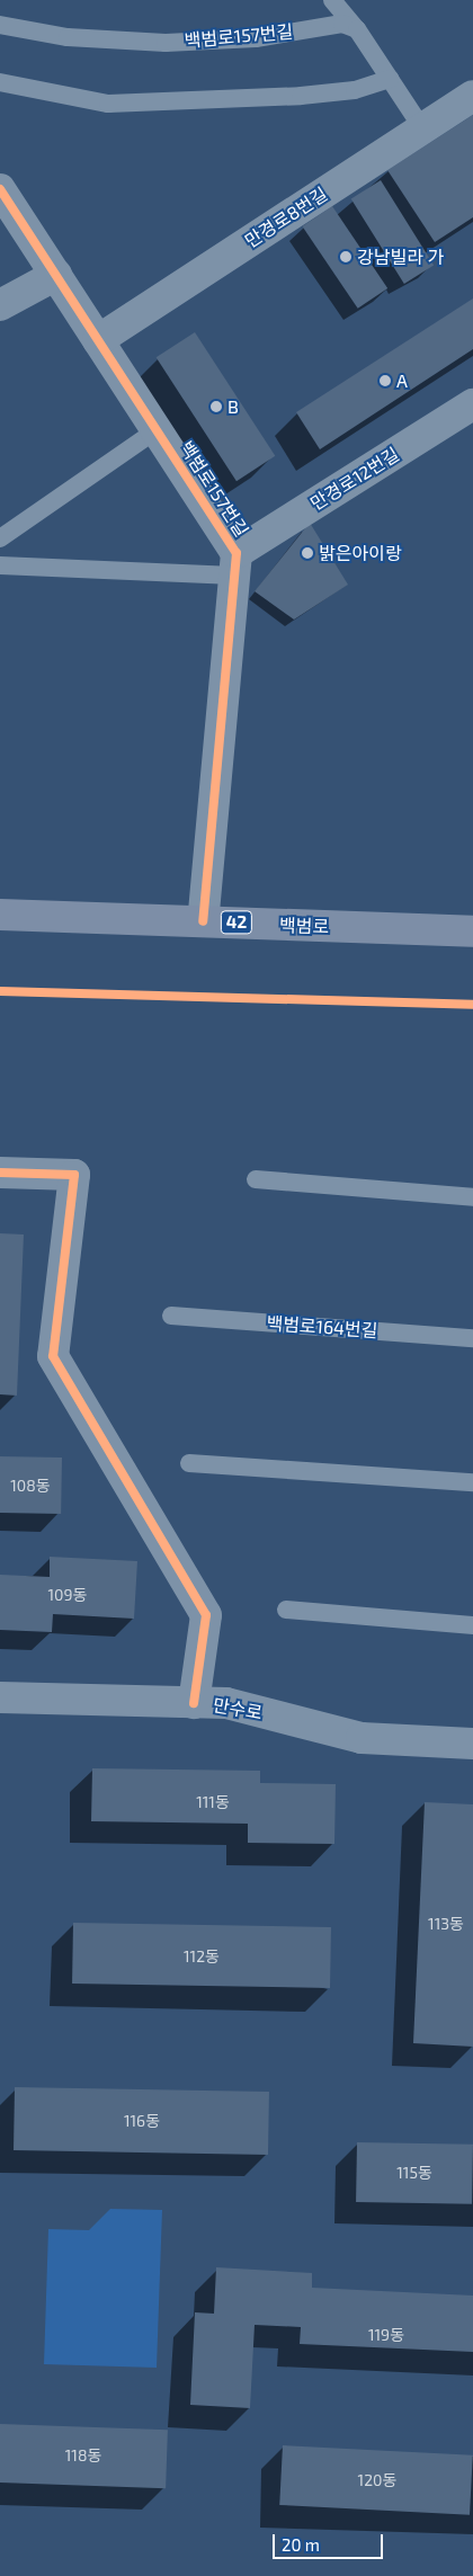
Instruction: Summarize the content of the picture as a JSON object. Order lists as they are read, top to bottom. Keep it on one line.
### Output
{"streets":{"main road":["42","백범로"],"street":["백범로157번길","만경로8번길","만경로12번길","만수로"],"lane":["백범로164번길"]},"crossings":[["백범로157번길","만경로8번길"],["백범로157번길","만경로12번길"]],"places":["강남빌라 가","A","B","밝은아이랑"],"house_numbers":["108동","109동","111동","113동","112동","116동","115동","119동","118동","120동"],"scale_bar":"20 m"}
